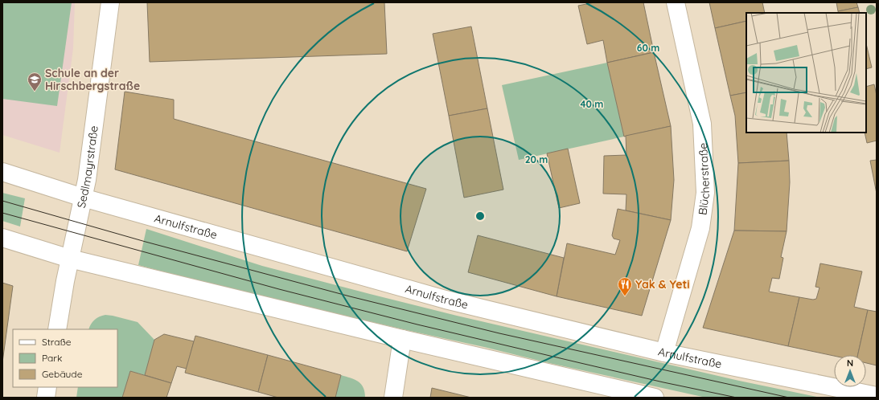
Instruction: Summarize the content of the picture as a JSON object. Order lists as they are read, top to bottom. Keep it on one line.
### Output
{"streets":{"main road":["Sedlmayrstraße","Blücherstraße","Arnulfstraße"]},"crossings":[["Sedlmayrstraße","Arnulfstraße"],["Blücherstraße","Arnulfstraße"]],"places":{"school or university":["Schule an der Hirschbergstraße"],"restaurant":["Yak & Yeti"]},"legend":["Straße","Park","Gebäude"],"north":"top","rings":["60 m","40 m","20 m"]}
